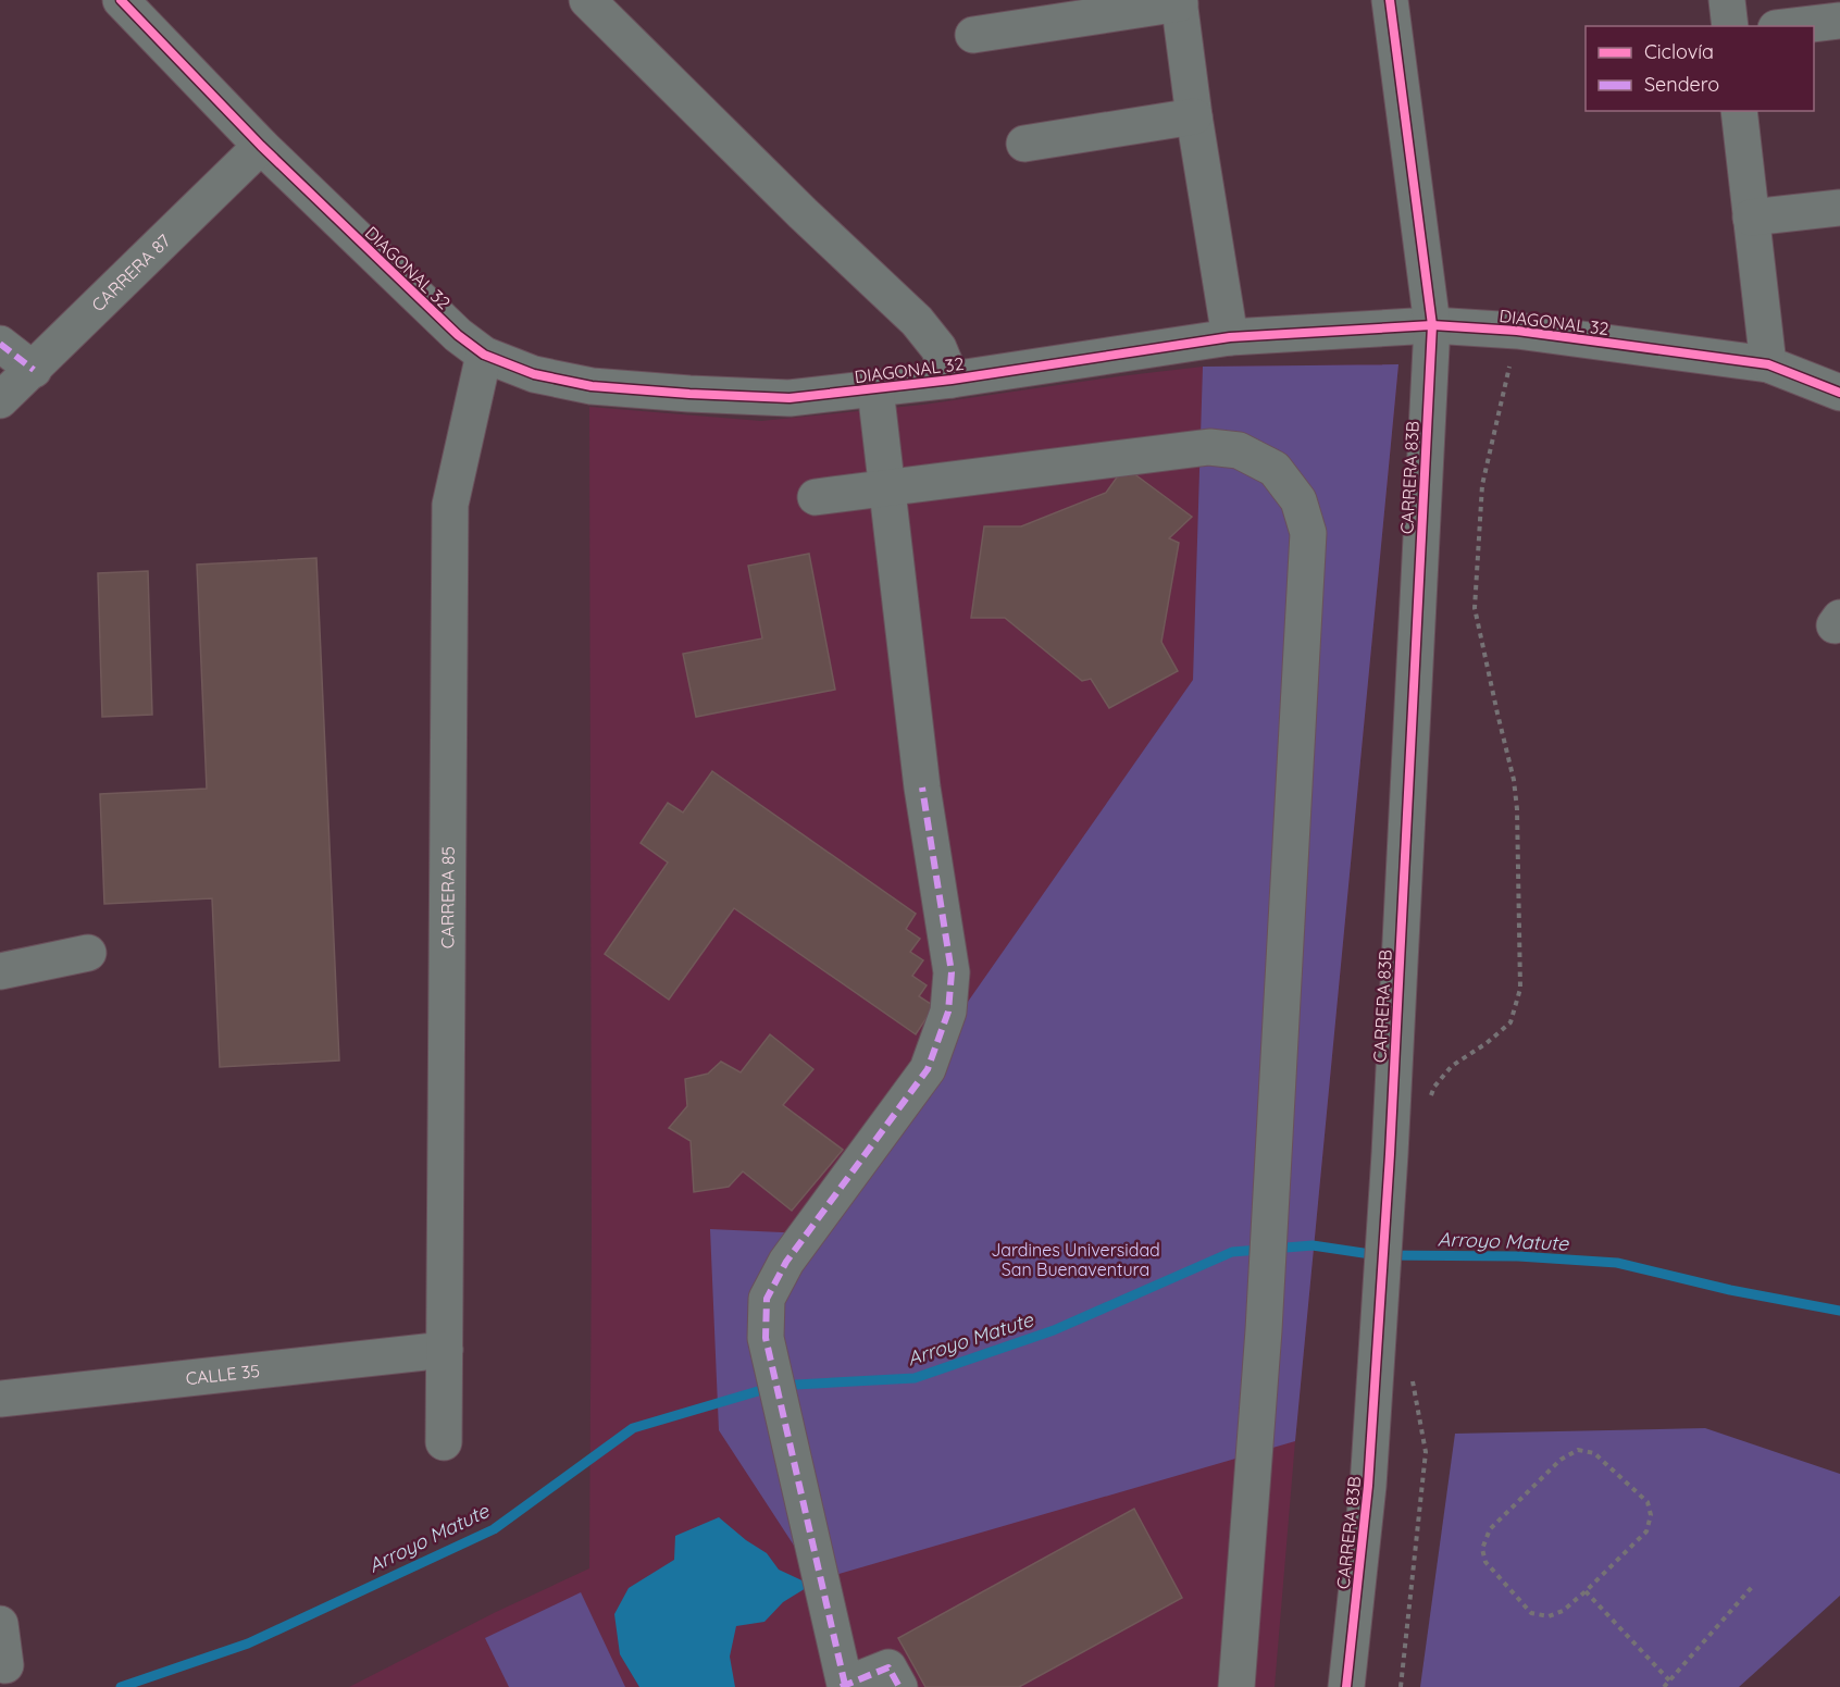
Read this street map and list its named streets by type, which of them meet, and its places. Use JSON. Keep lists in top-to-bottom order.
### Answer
{
  "streets": {
    "street": [
      "DIAGONAL 32",
      "CARRERA 87",
      "CARRERA 83B",
      "CARRERA 85",
      "CALLE 35"
    ]
  },
  "crossings": [
    ["DIAGONAL 32", "CARRERA 87"],
    ["DIAGONAL 32", "CARRERA 83B"],
    ["DIAGONAL 32", "CARRERA 85"],
    ["CARRERA 85", "CALLE 35"]
  ],
  "water": ["Arroyo Matute"],
  "parks": ["Jardines Universidad San Buenaventura"],
  "legend": ["Ciclovía", "Sendero"]
}
